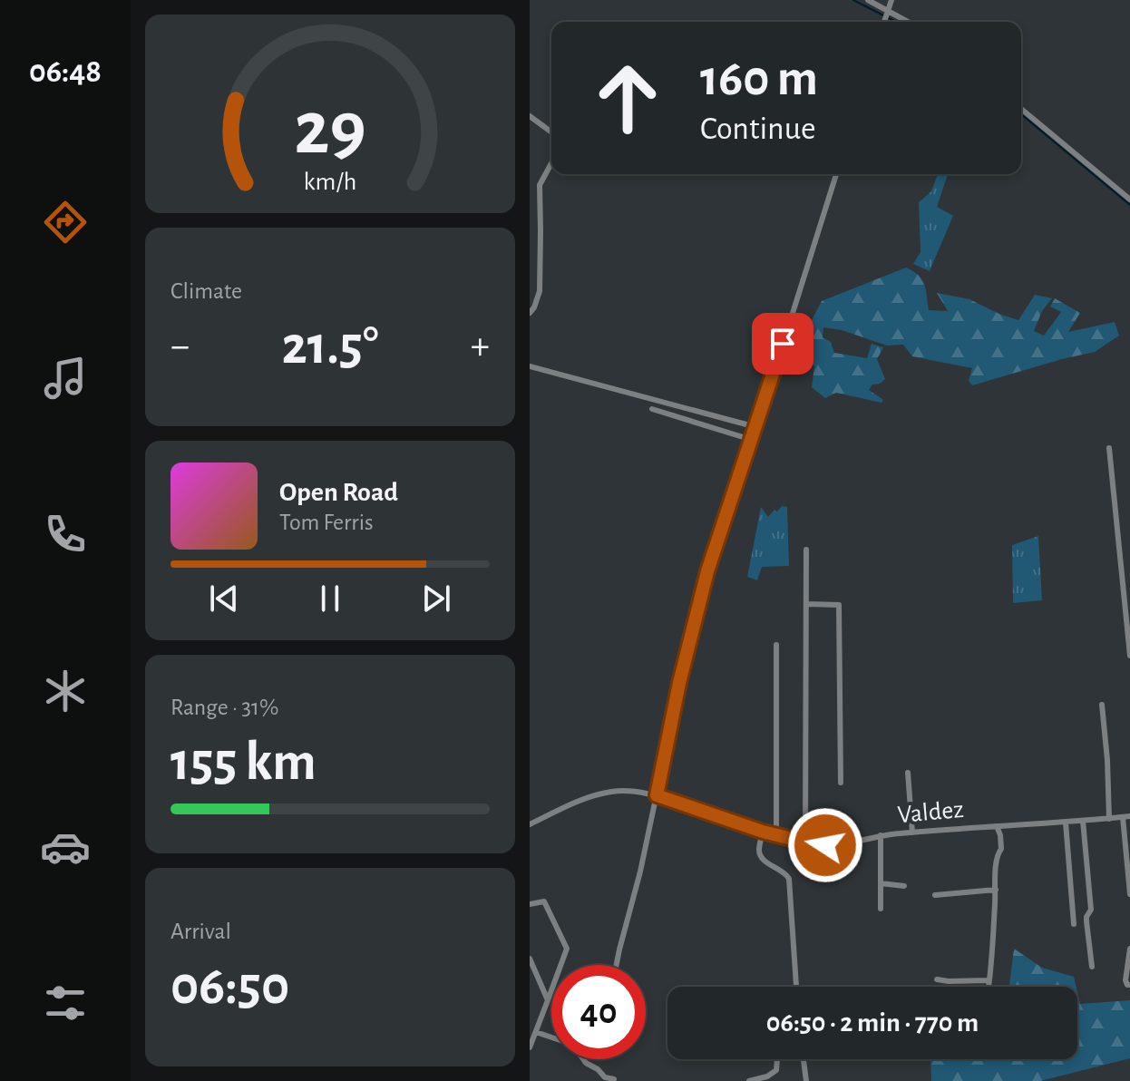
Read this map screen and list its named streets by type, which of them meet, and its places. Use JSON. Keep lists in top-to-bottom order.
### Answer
{
  "streets": {
    "street": ["Valdez"]
  },
  "page": {
    "tabs": "06:48",
    "turn": ["160 m", "Continue"],
    "tile": [
      "Climate",
      ["Range · 31%", "155 km"],
      ["Arrival", "06:50"]
    ],
    "heat": ["−", "21.5°", "+"],
    "song": ["Open Road", "Tom Ferris"],
    "limit": "40",
    "trip": "06:50 · 2 min · 770 m",
    "gauge": ["29", "km/h"]
  }
}
